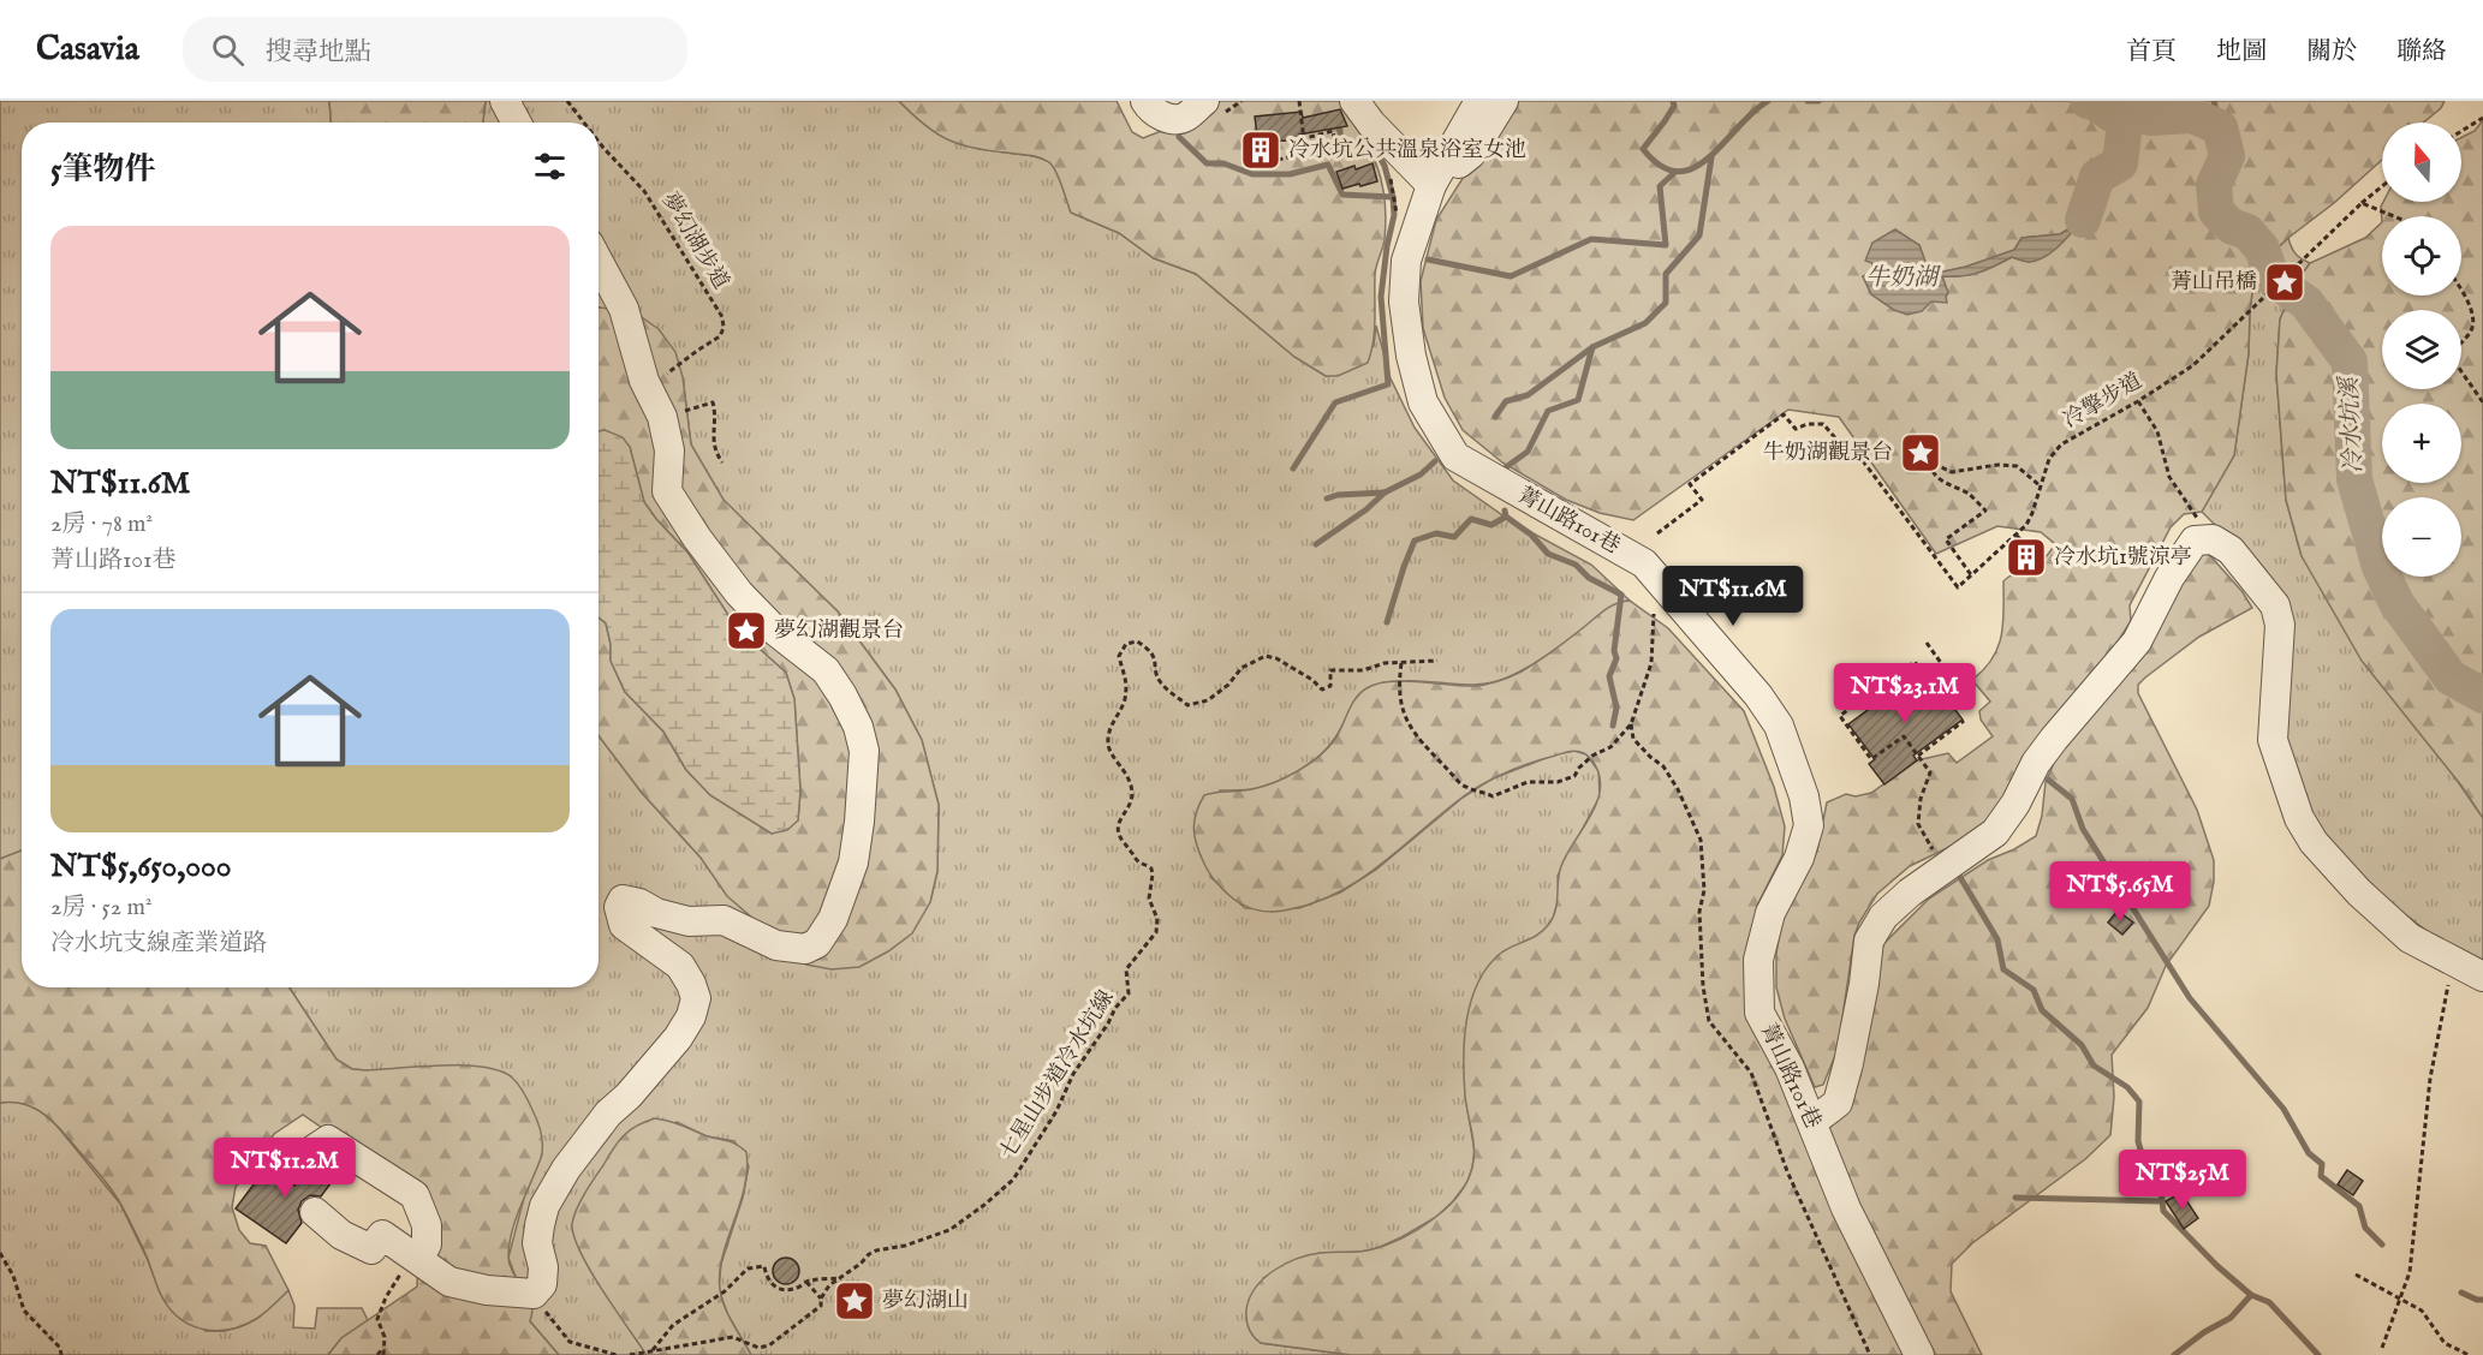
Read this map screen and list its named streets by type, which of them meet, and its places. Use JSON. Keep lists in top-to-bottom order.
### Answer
{
  "streets": {
    "street": ["菁山路101巷"],
    "path": ["夢幻湖步道", "冷擎步道", "七星山步道冷水坑線"]
  },
  "water": ["牛奶湖", "冷水坑溪"],
  "places": {
    "building": ["冷水坑公共溫泉浴室女池", "冷水坑1號涼亭"],
    "place": [
      "菁山吊橋",
      "牛奶湖觀景台",
      "夢幻湖觀景台",
      "夢幻湖山"
    ]
  },
  "north": "top",
  "page": {
    "header": "Casavia",
    "search": "搜尋地點",
    "nav": [
      "首頁",
      "地圖",
      "關於",
      "聯絡"
    ],
    "map_buttons": ["+", "−"],
    "heading": "5筆物件",
    "list": [
      {
        "name": "NT$11.6M",
        "note": "2房 · 78 m² · 菁山路101巷"
      },
      {
        "name": "NT$5,650,000",
        "note": "2房 · 52 m² · 冷水坑支線產業道路"
      }
    ],
    "price": [
      "NT$11.6M",
      "NT$23.1M",
      "NT$5.65M",
      "NT$11.2M",
      "NT$25M"
    ]
  }
}
